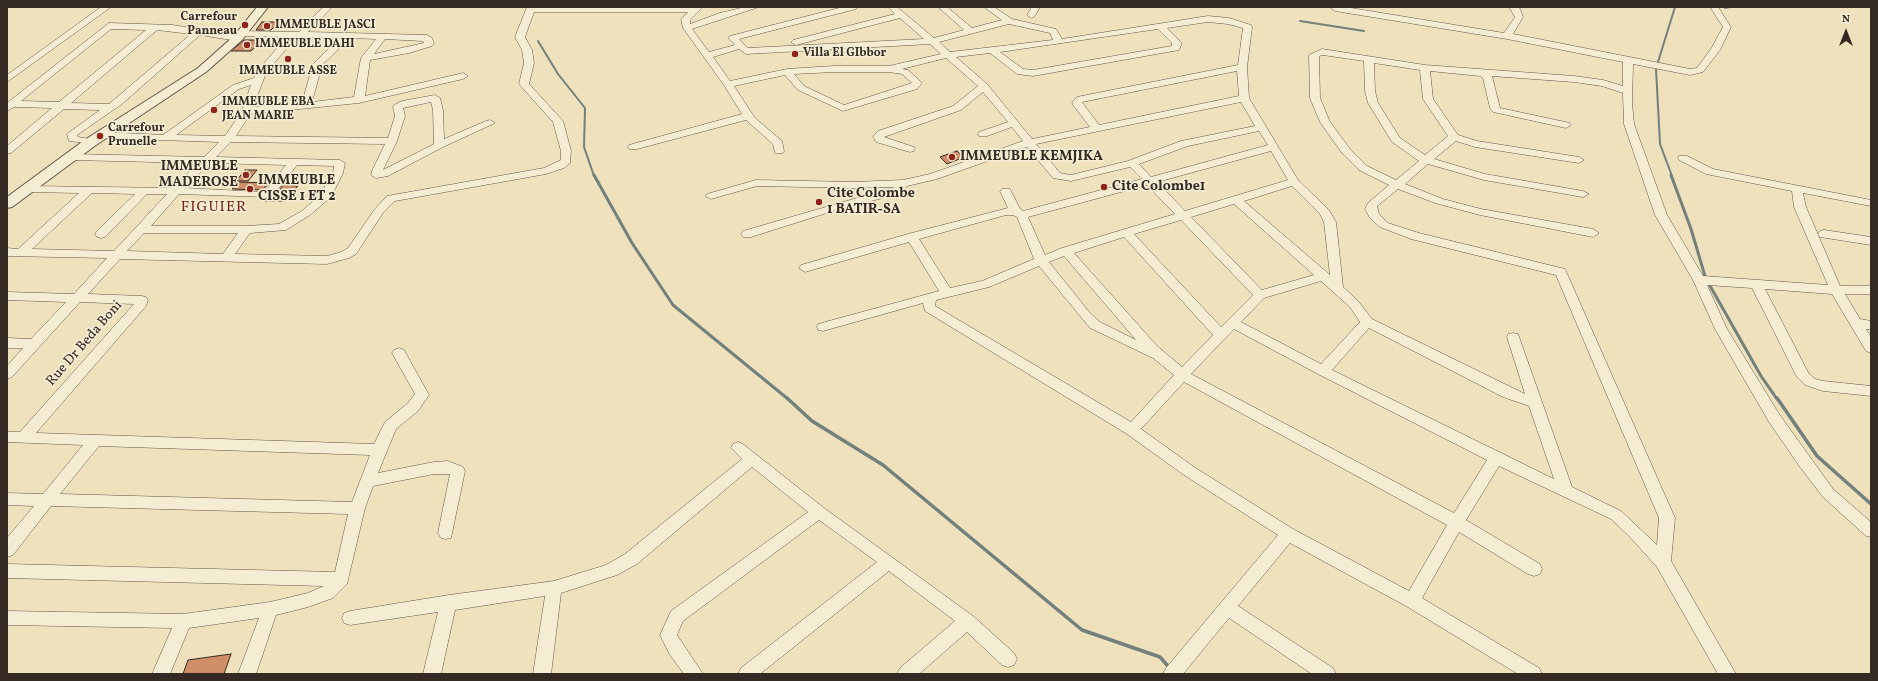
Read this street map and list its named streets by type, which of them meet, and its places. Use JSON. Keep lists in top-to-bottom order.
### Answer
{
  "streets": {
    "street": ["Rue Dr Beda Boni"]
  },
  "districts": ["FIGUIER"],
  "places": [
    "Carrefour Panneau",
    "IMMEUBLE JASCI",
    "IMMEUBLE DAHI",
    "Villa El GIbbor",
    "IMMEUBLE ASSE",
    "IMMEUBLE EBA JEAN MARIE",
    "Carrefour Prunelle",
    "IMMEUBLE KEMJIKA",
    "IMMEUBLE MADEROSE",
    "Cite Colombe1",
    "IMMEUBLE CISSE 1 ET 2",
    "Cite Colombe 1 BATIR-SA"
  ],
  "north": "top"
}
